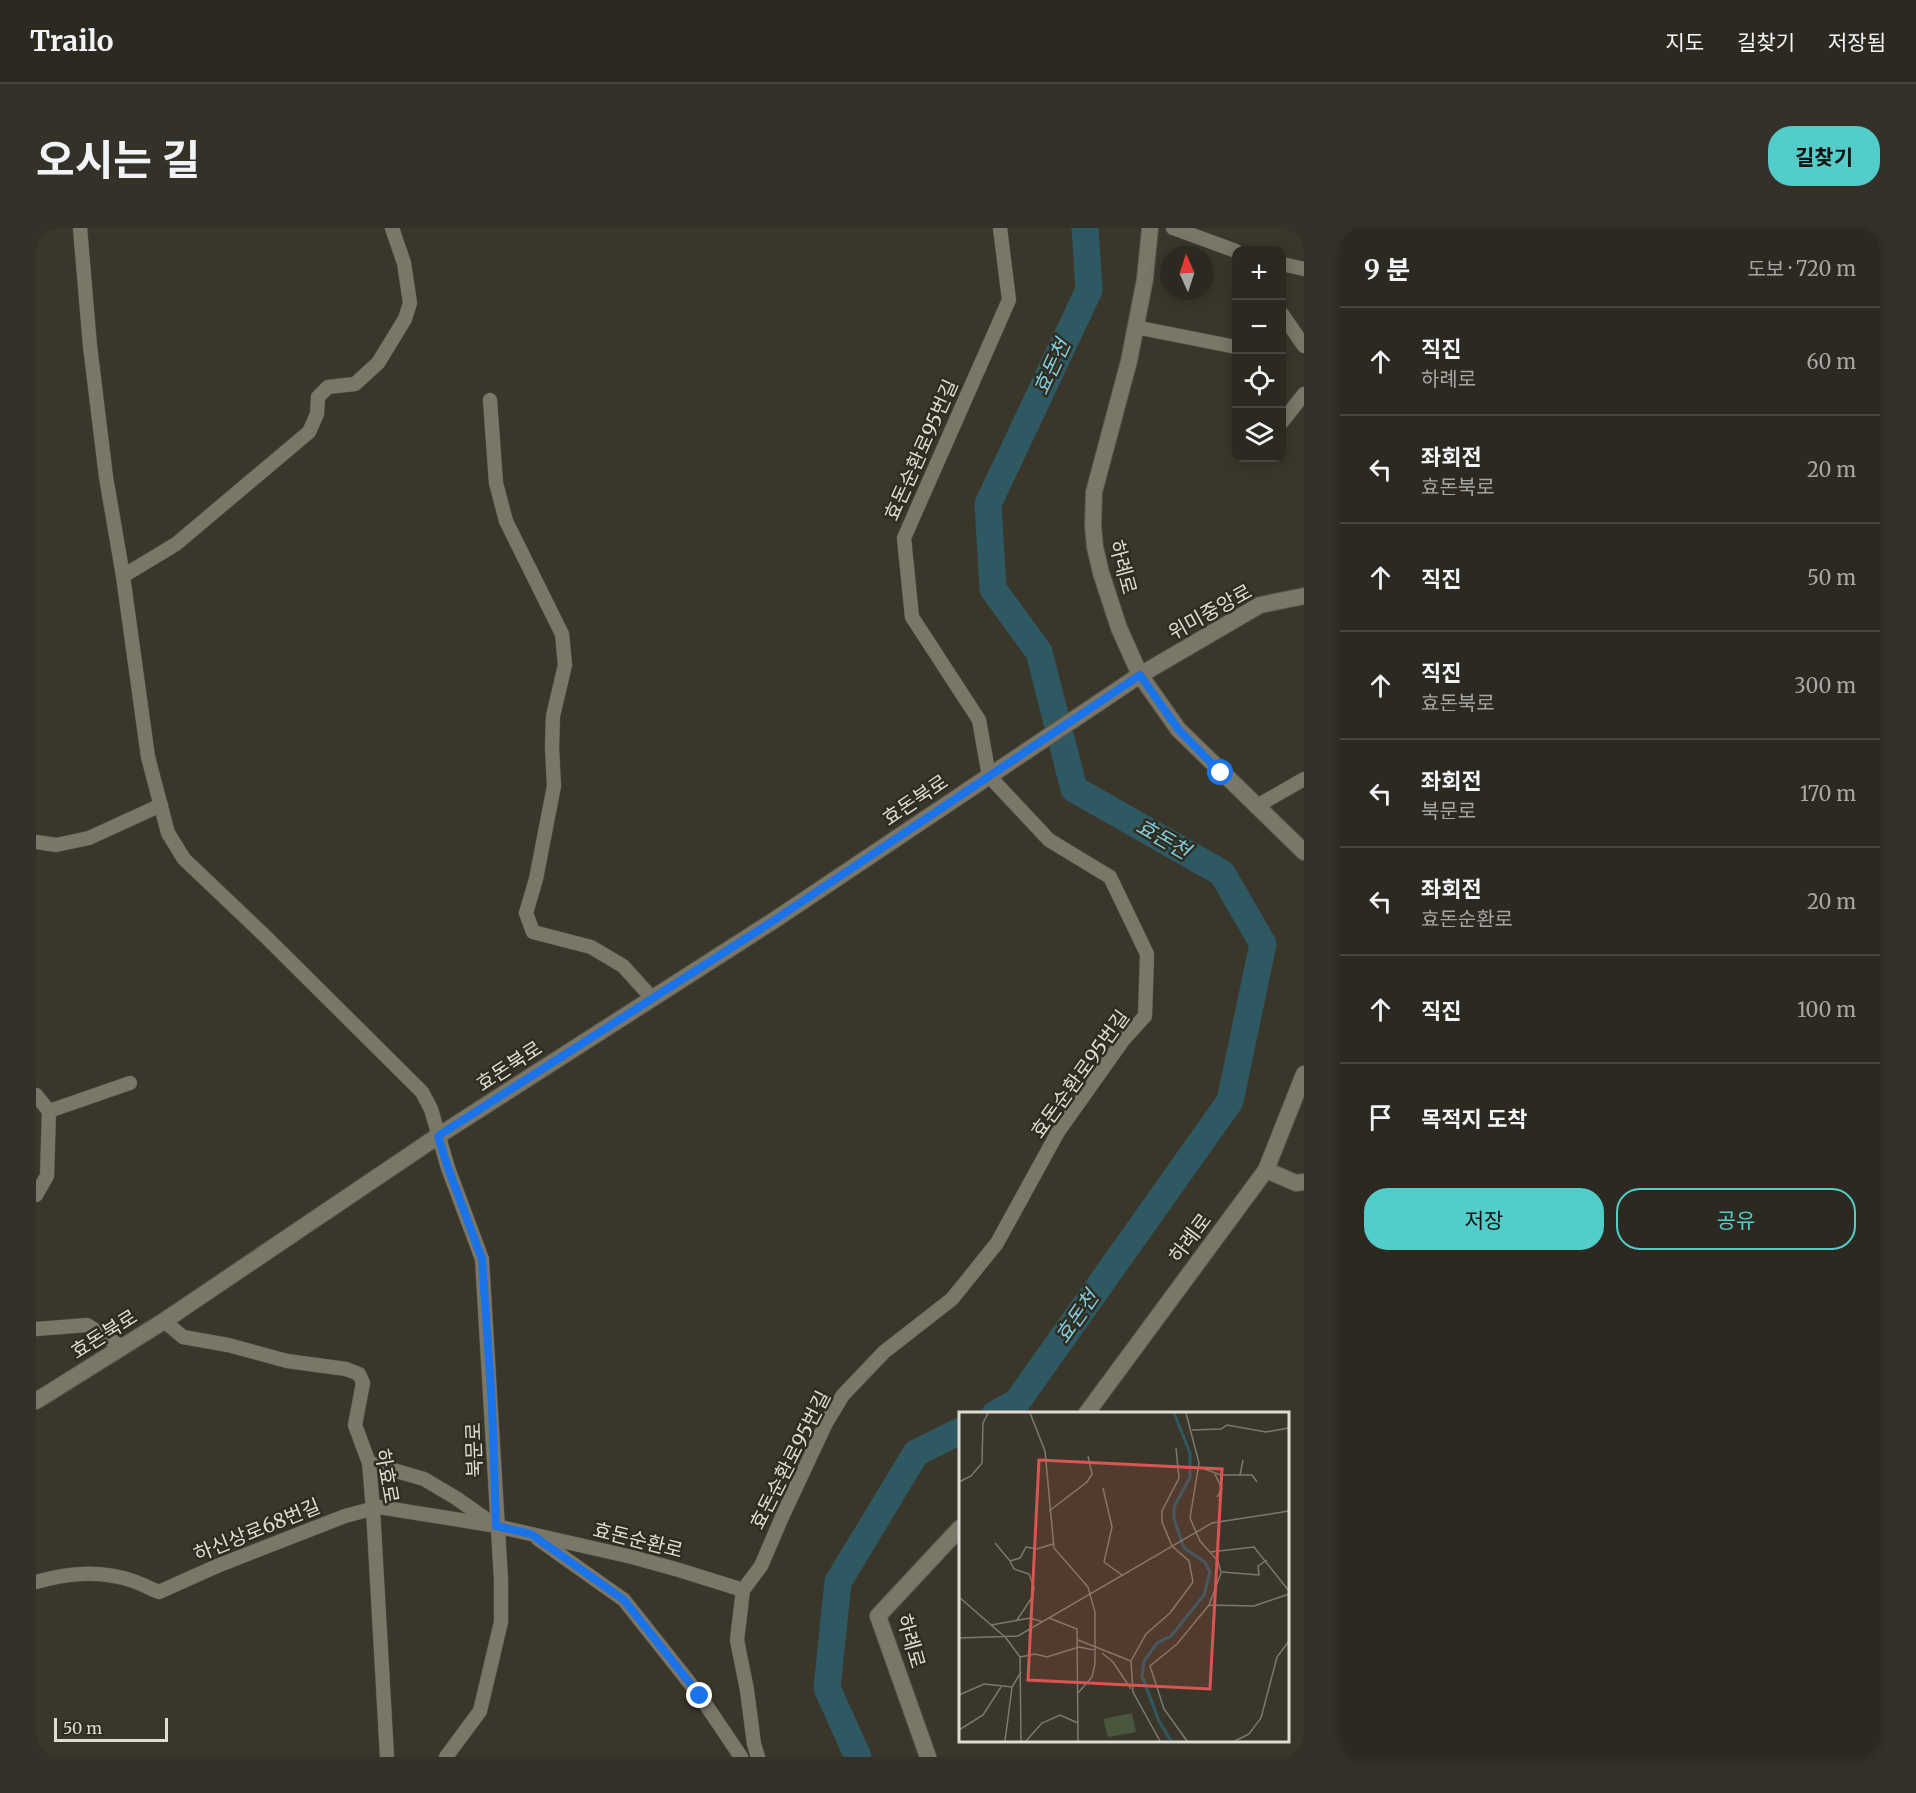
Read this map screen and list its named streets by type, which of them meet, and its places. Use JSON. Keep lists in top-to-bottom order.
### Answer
{
  "streets": {
    "street": [
      "효돈순환로95번길",
      "하례로",
      "위미중앙로",
      "효돈북로",
      "북문로",
      "하효로",
      "하신상로68번길",
      "효돈순환로"
    ]
  },
  "crossings": [
    ["효돈순환로95번길", "효돈북로"],
    ["효돈순환로95번길", "효돈순환로"],
    ["하례로", "위미중앙로"],
    ["하례로", "효돈북로"],
    ["위미중앙로", "효돈북로"],
    ["효돈북로", "북문로"],
    ["효돈북로", "하효로"],
    ["북문로", "하신상로68번길"],
    ["북문로", "효돈순환로"],
    ["하효로", "하신상로68번길"],
    ["하효로", "효돈순환로"],
    ["하신상로68번길", "효돈순환로"]
  ],
  "water": ["효돈천"],
  "scale_bar": "50 m",
  "north": "top",
  "page": {
    "header": "Trailo",
    "nav": ["지도", "길찾기", "저장됨"],
    "title": "오시는 길",
    "buttons": [
      "길찾기",
      ["저장", "공유"]
    ],
    "heading": ["9 분", "도보 · 720 m"],
    "map_buttons": ["+", "−"],
    "list": [
      ["직진", "하례로", "60 m"],
      ["좌회전", "효돈북로", "20 m"],
      ["직진", "50 m"],
      ["직진", "효돈북로", "300 m"],
      ["좌회전", "북문로", "170 m"],
      ["좌회전", "효돈순환로", "20 m"],
      ["직진", "100 m"],
      "목적지 도착"
    ],
    "scale": "50 m"
  }
}
